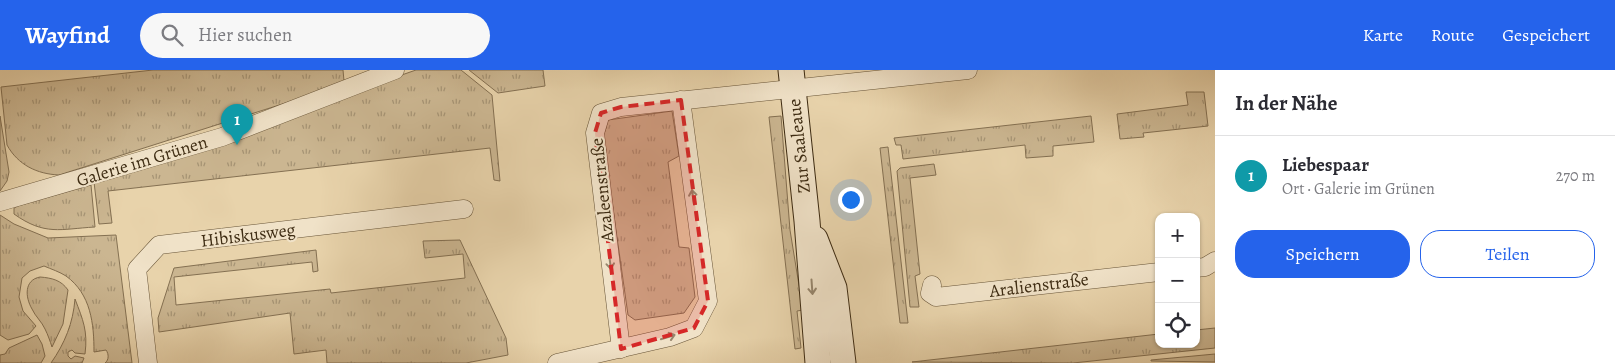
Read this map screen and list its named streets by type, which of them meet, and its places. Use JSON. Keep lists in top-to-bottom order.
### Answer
{
  "streets": {
    "street": [
      "Zur Saaleaue",
      "Galerie im Grünen",
      "Azaleenstraße",
      "Hibiskusweg",
      "Aralienstraße"
    ]
  },
  "crossings": [
    ["Zur Saaleaue", "Azaleenstraße"]
  ],
  "one_way": ["Azaleenstraße"],
  "page": {
    "header": "Wayfind",
    "search": "Hier suchen",
    "nav": ["Karte", "Route", "Gespeichert"],
    "heading": "In der Nähe",
    "pins": "1",
    "list": [
      {
        "mark": "1",
        "name": "Liebespaar",
        "note": "Ort · Galerie im Grünen",
        "value": "270 m"
      }
    ],
    "map_buttons": ["+", "−"],
    "buttons": ["Speichern", "Teilen"]
  }
}
